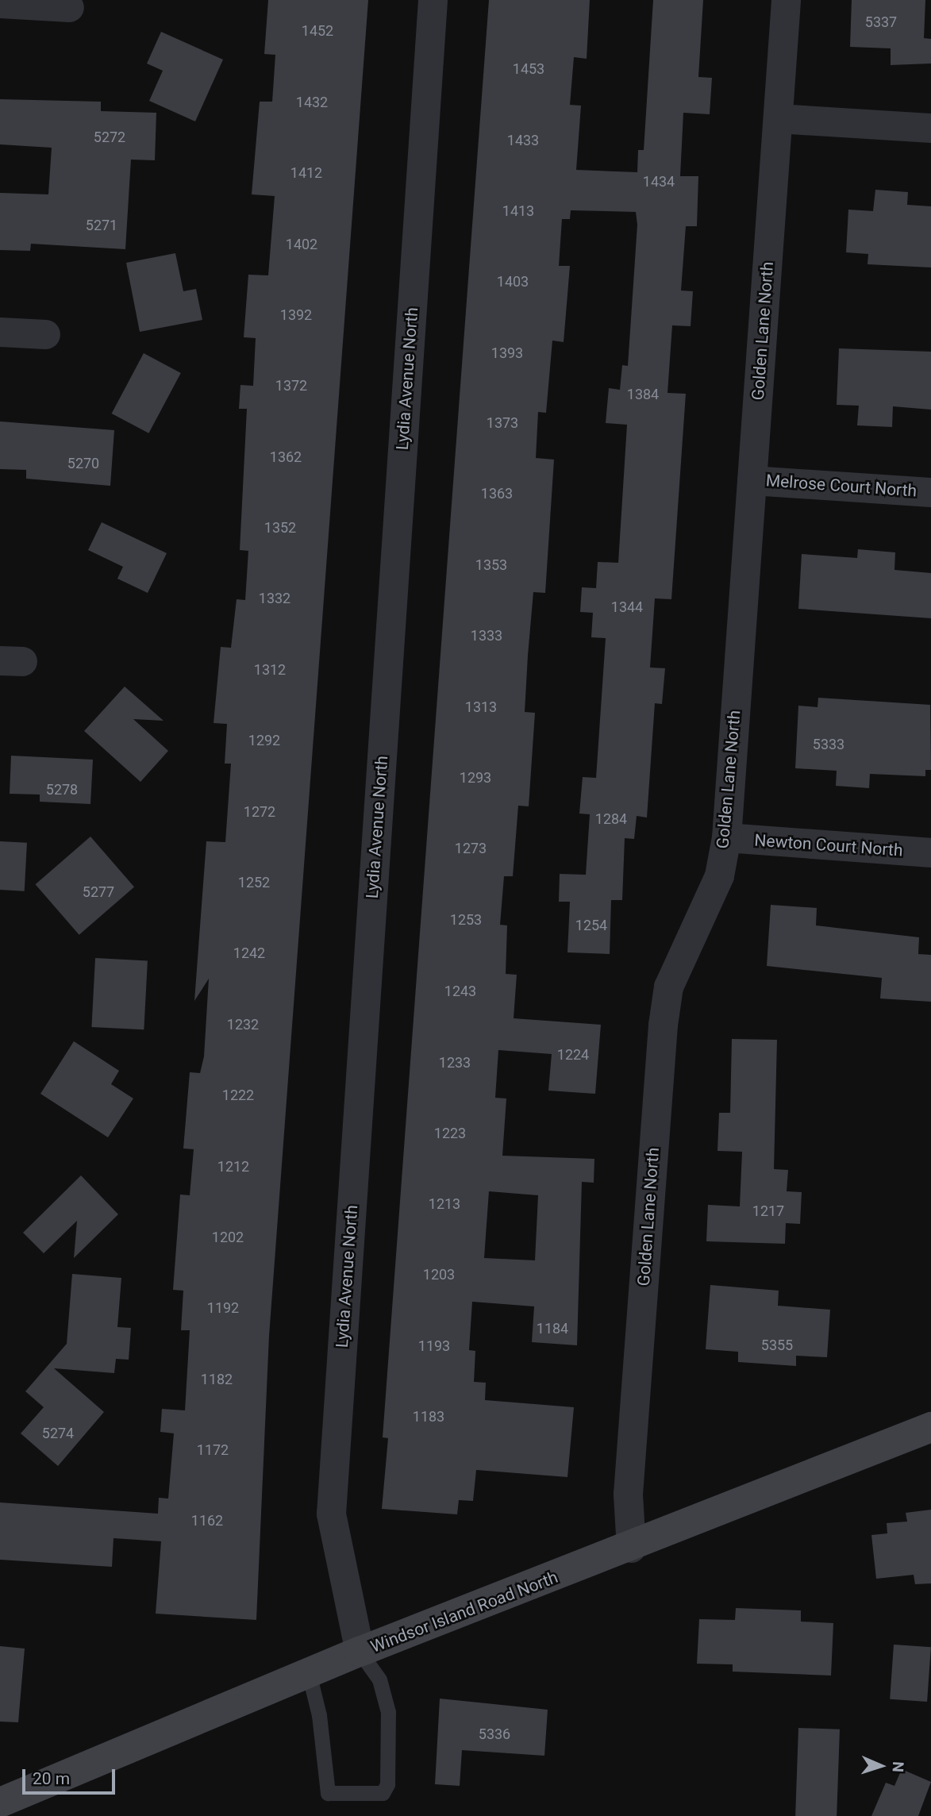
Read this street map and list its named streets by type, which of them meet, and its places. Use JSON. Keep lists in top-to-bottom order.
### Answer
{
  "streets": {
    "street": [
      "Golden Lane North",
      "Lydia Avenue North",
      "Melrose Court North",
      "Newton Court North",
      "Windsor Island Road North"
    ]
  },
  "crossings": [
    ["Golden Lane North", "Melrose Court North"],
    ["Golden Lane North", "Newton Court North"],
    ["Golden Lane North", "Windsor Island Road North"],
    ["Lydia Avenue North", "Windsor Island Road North"]
  ],
  "house_numbers": [
    "5337",
    "1452",
    "1453",
    "1432",
    "5272",
    "1433",
    "1412",
    "1434",
    "1413",
    "5271",
    "1402",
    "1403",
    "1392",
    "1393",
    "1372",
    "1384",
    "1373",
    "1362",
    "5270",
    "1363",
    "1352",
    "1353",
    "1332",
    "1344",
    "1333",
    "1312",
    "1313",
    "1292",
    "5333",
    "1293",
    "5278",
    "1272",
    "1284",
    "1273",
    "1252",
    "5277",
    "1253",
    "1254",
    "1242",
    "1243",
    "1232",
    "1224",
    "1233",
    "1222",
    "1223",
    "1212",
    "1213",
    "1217",
    "1202",
    "1203",
    "1192",
    "1184",
    "5355",
    "1193",
    "1182",
    "1183",
    "5274",
    "1172",
    "1162",
    "5336"
  ],
  "scale_bar": "20 m",
  "north": "right"
}
